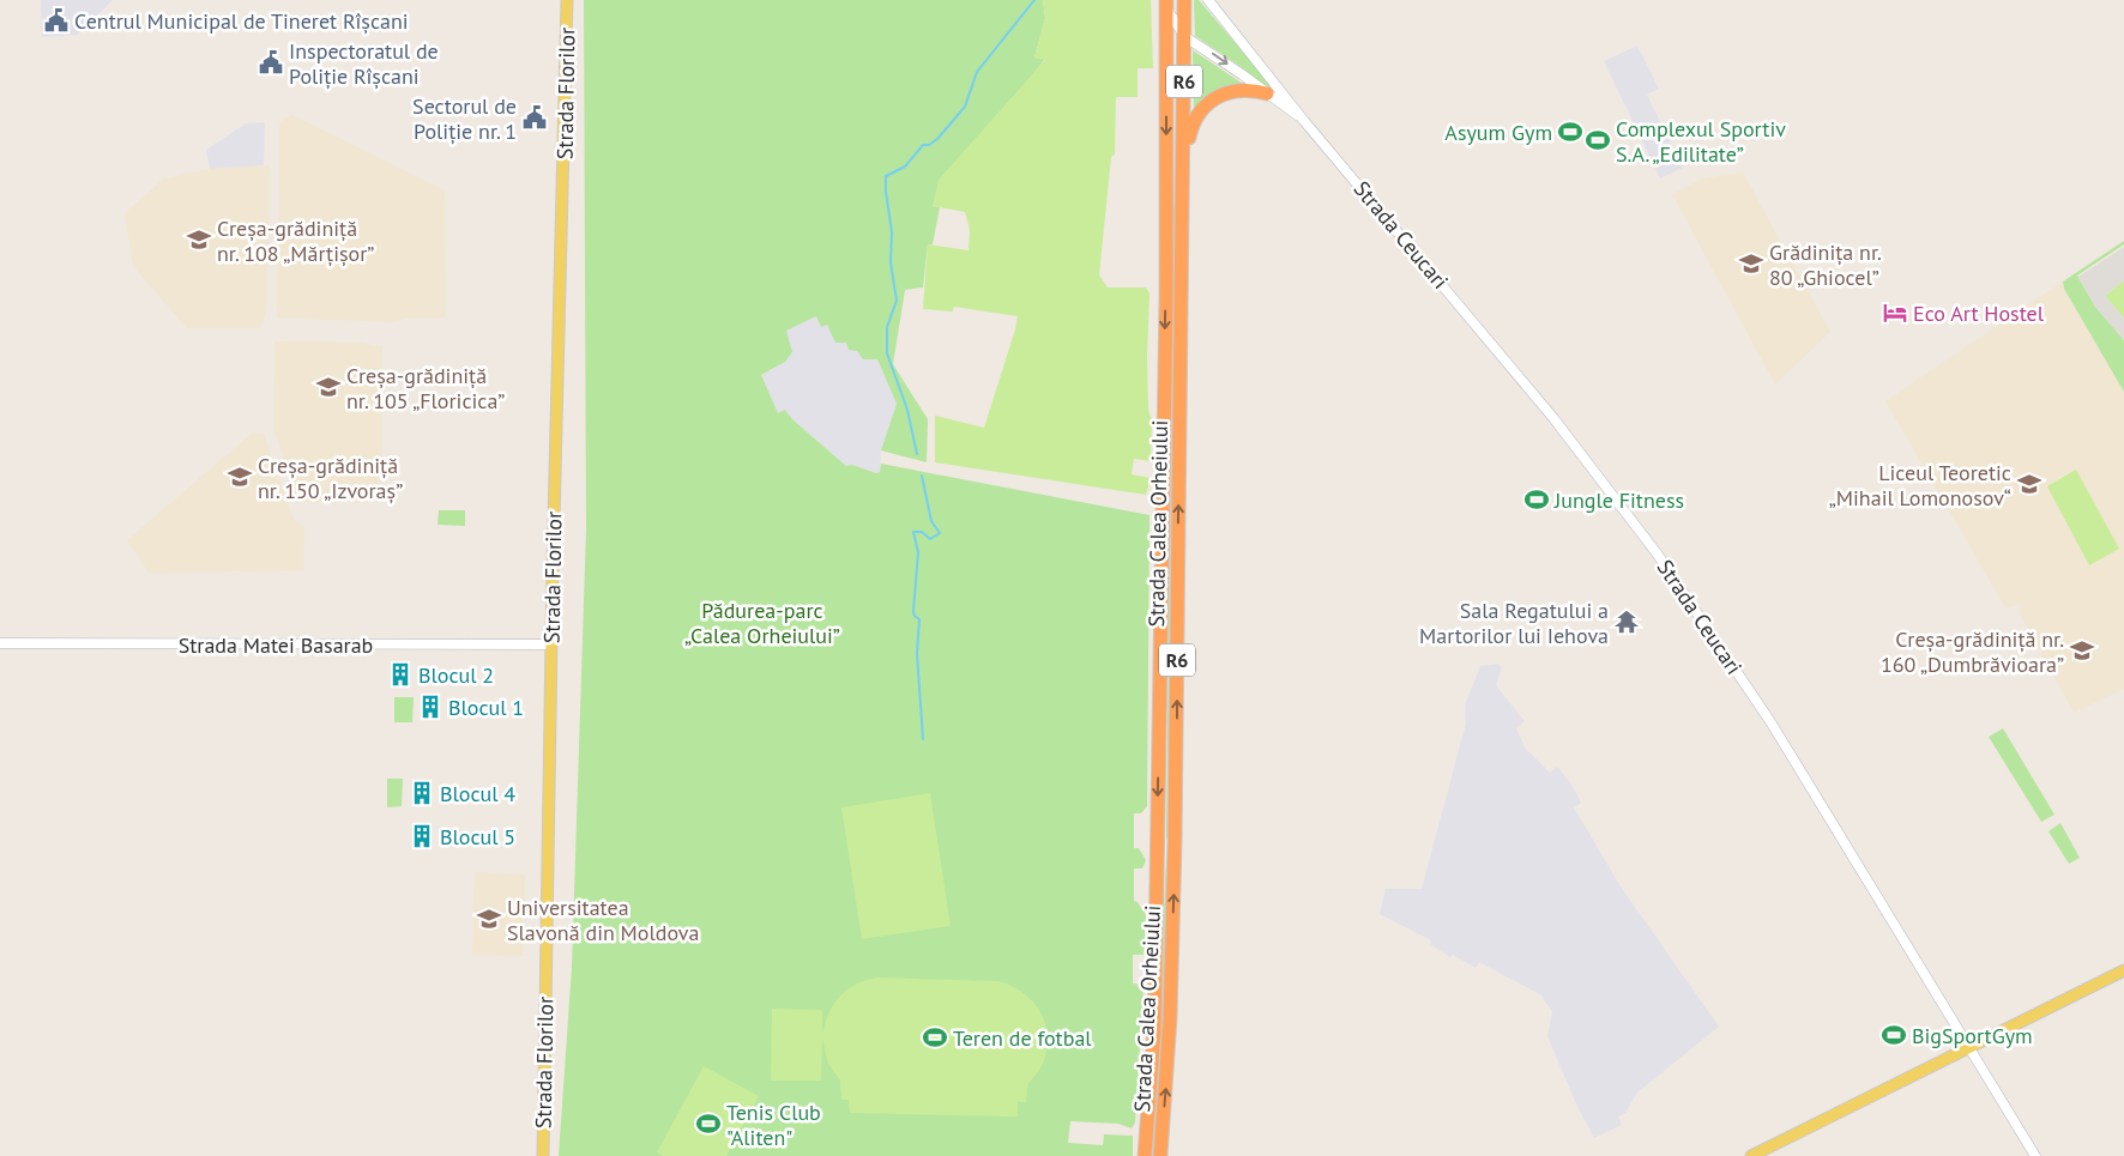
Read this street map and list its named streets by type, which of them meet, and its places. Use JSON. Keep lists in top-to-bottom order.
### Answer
{
  "streets": {
    "highway": ["R6", "Strada Calea Orheiului"],
    "main road": ["Strada Florilor"],
    "street": ["Strada Ceucari", "Strada Matei Basarab"]
  },
  "crossings": [
    ["Strada Florilor", "Strada Matei Basarab"],
    ["Strada Ceucari", "Strada Calea Orheiului"]
  ],
  "parks": ["Pădurea-parc „Calea Orheiului”"],
  "places": {
    "public building": ["Centrul Municipal de Tineret Rîșcani", "Inspectoratul de Poliție Rîșcani", "Sectorul de Poliție nr. 1"],
    "sports": [
      "Asyum Gym",
      "Complexul Sportiv S.A. „Edilitate”",
      "Jungle Fitness",
      "BigSportGym",
      "Teren de fotbal",
      "Tenis Club \"Aliten\""
    ],
    "school or university": [
      "Creșa-grădiniță nr. 108 „Mărțișor”",
      "Grădinița nr. 80 „Ghiocel”",
      "Creșa-grădiniță nr. 105 „Floricica”",
      "Creșa-grădiniță nr. 150 „Izvoraș”",
      "Liceul Teoretic „Mihail Lomonosov“",
      "Creșa-grădiniță nr. 160 „Dumbrăvioara”",
      "Universitatea Slavonă din Moldova"
    ],
    "hotel": ["Eco Art Hostel"],
    "temple": ["Sala Regatului a Martorilor lui Iehova"],
    "building": [
      "Blocul 2",
      "Blocul 1",
      "Blocul 4",
      "Blocul 5"
    ]
  }
}
